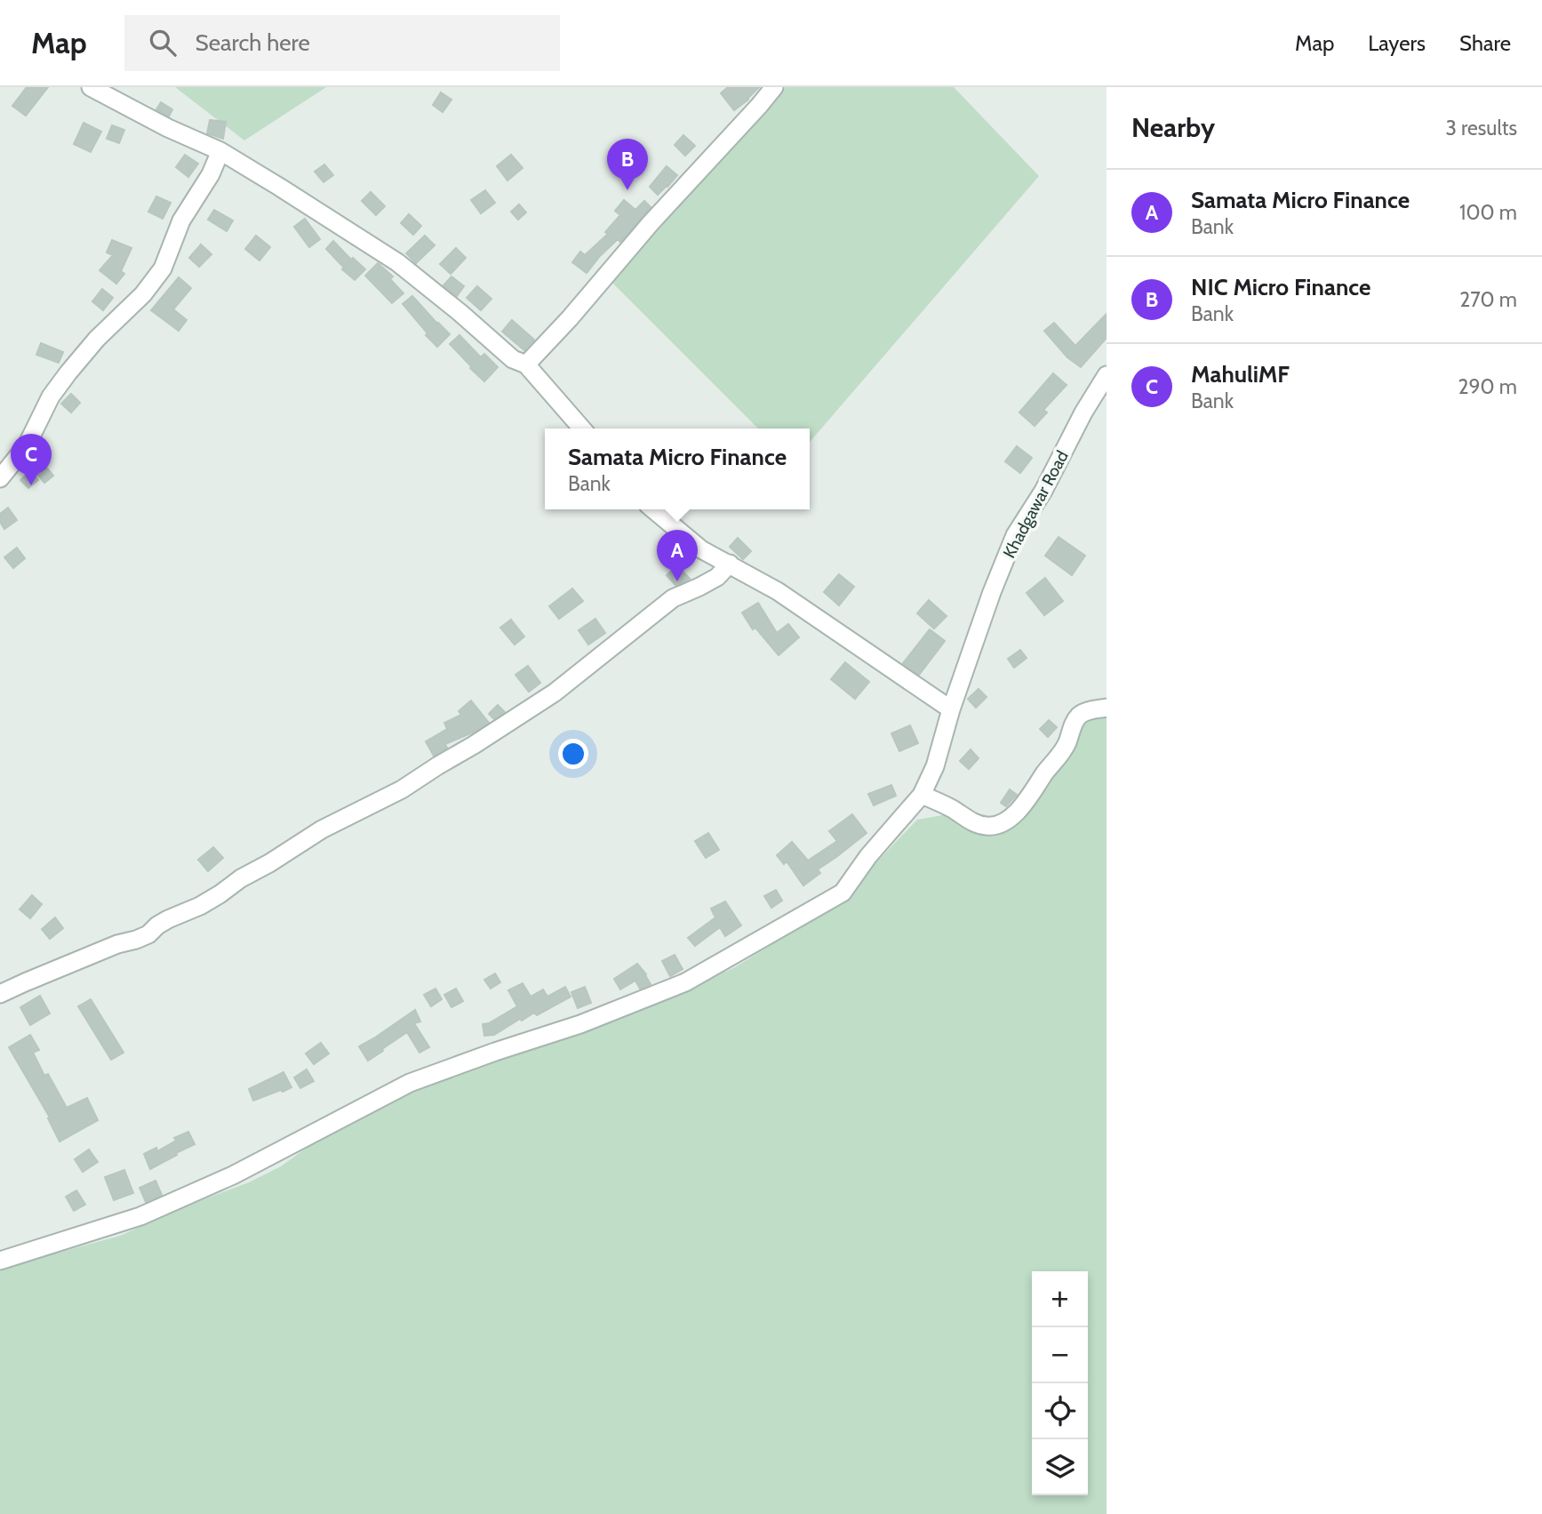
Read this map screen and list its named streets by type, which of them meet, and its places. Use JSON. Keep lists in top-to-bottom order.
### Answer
{
  "streets": {
    "street": ["Khadgawar Road"]
  },
  "page": {
    "header": "Map",
    "search": "Search here",
    "nav": ["Map", "Layers", "Share"],
    "heading": ["Nearby", "3 results"],
    "pins": ["B", "C", "A"],
    "list": [
      {
        "mark": "A",
        "name": "Samata Micro Finance",
        "note": "Bank",
        "value": "100 m"
      },
      {
        "mark": "B",
        "name": "NIC Micro Finance",
        "note": "Bank",
        "value": "270 m"
      },
      {
        "mark": "C",
        "name": "MahuliMF",
        "note": "Bank",
        "value": "290 m"
      }
    ],
    "popup": ["Samata Micro Finance", "Bank"],
    "map_buttons": ["+", "−"]
  }
}
